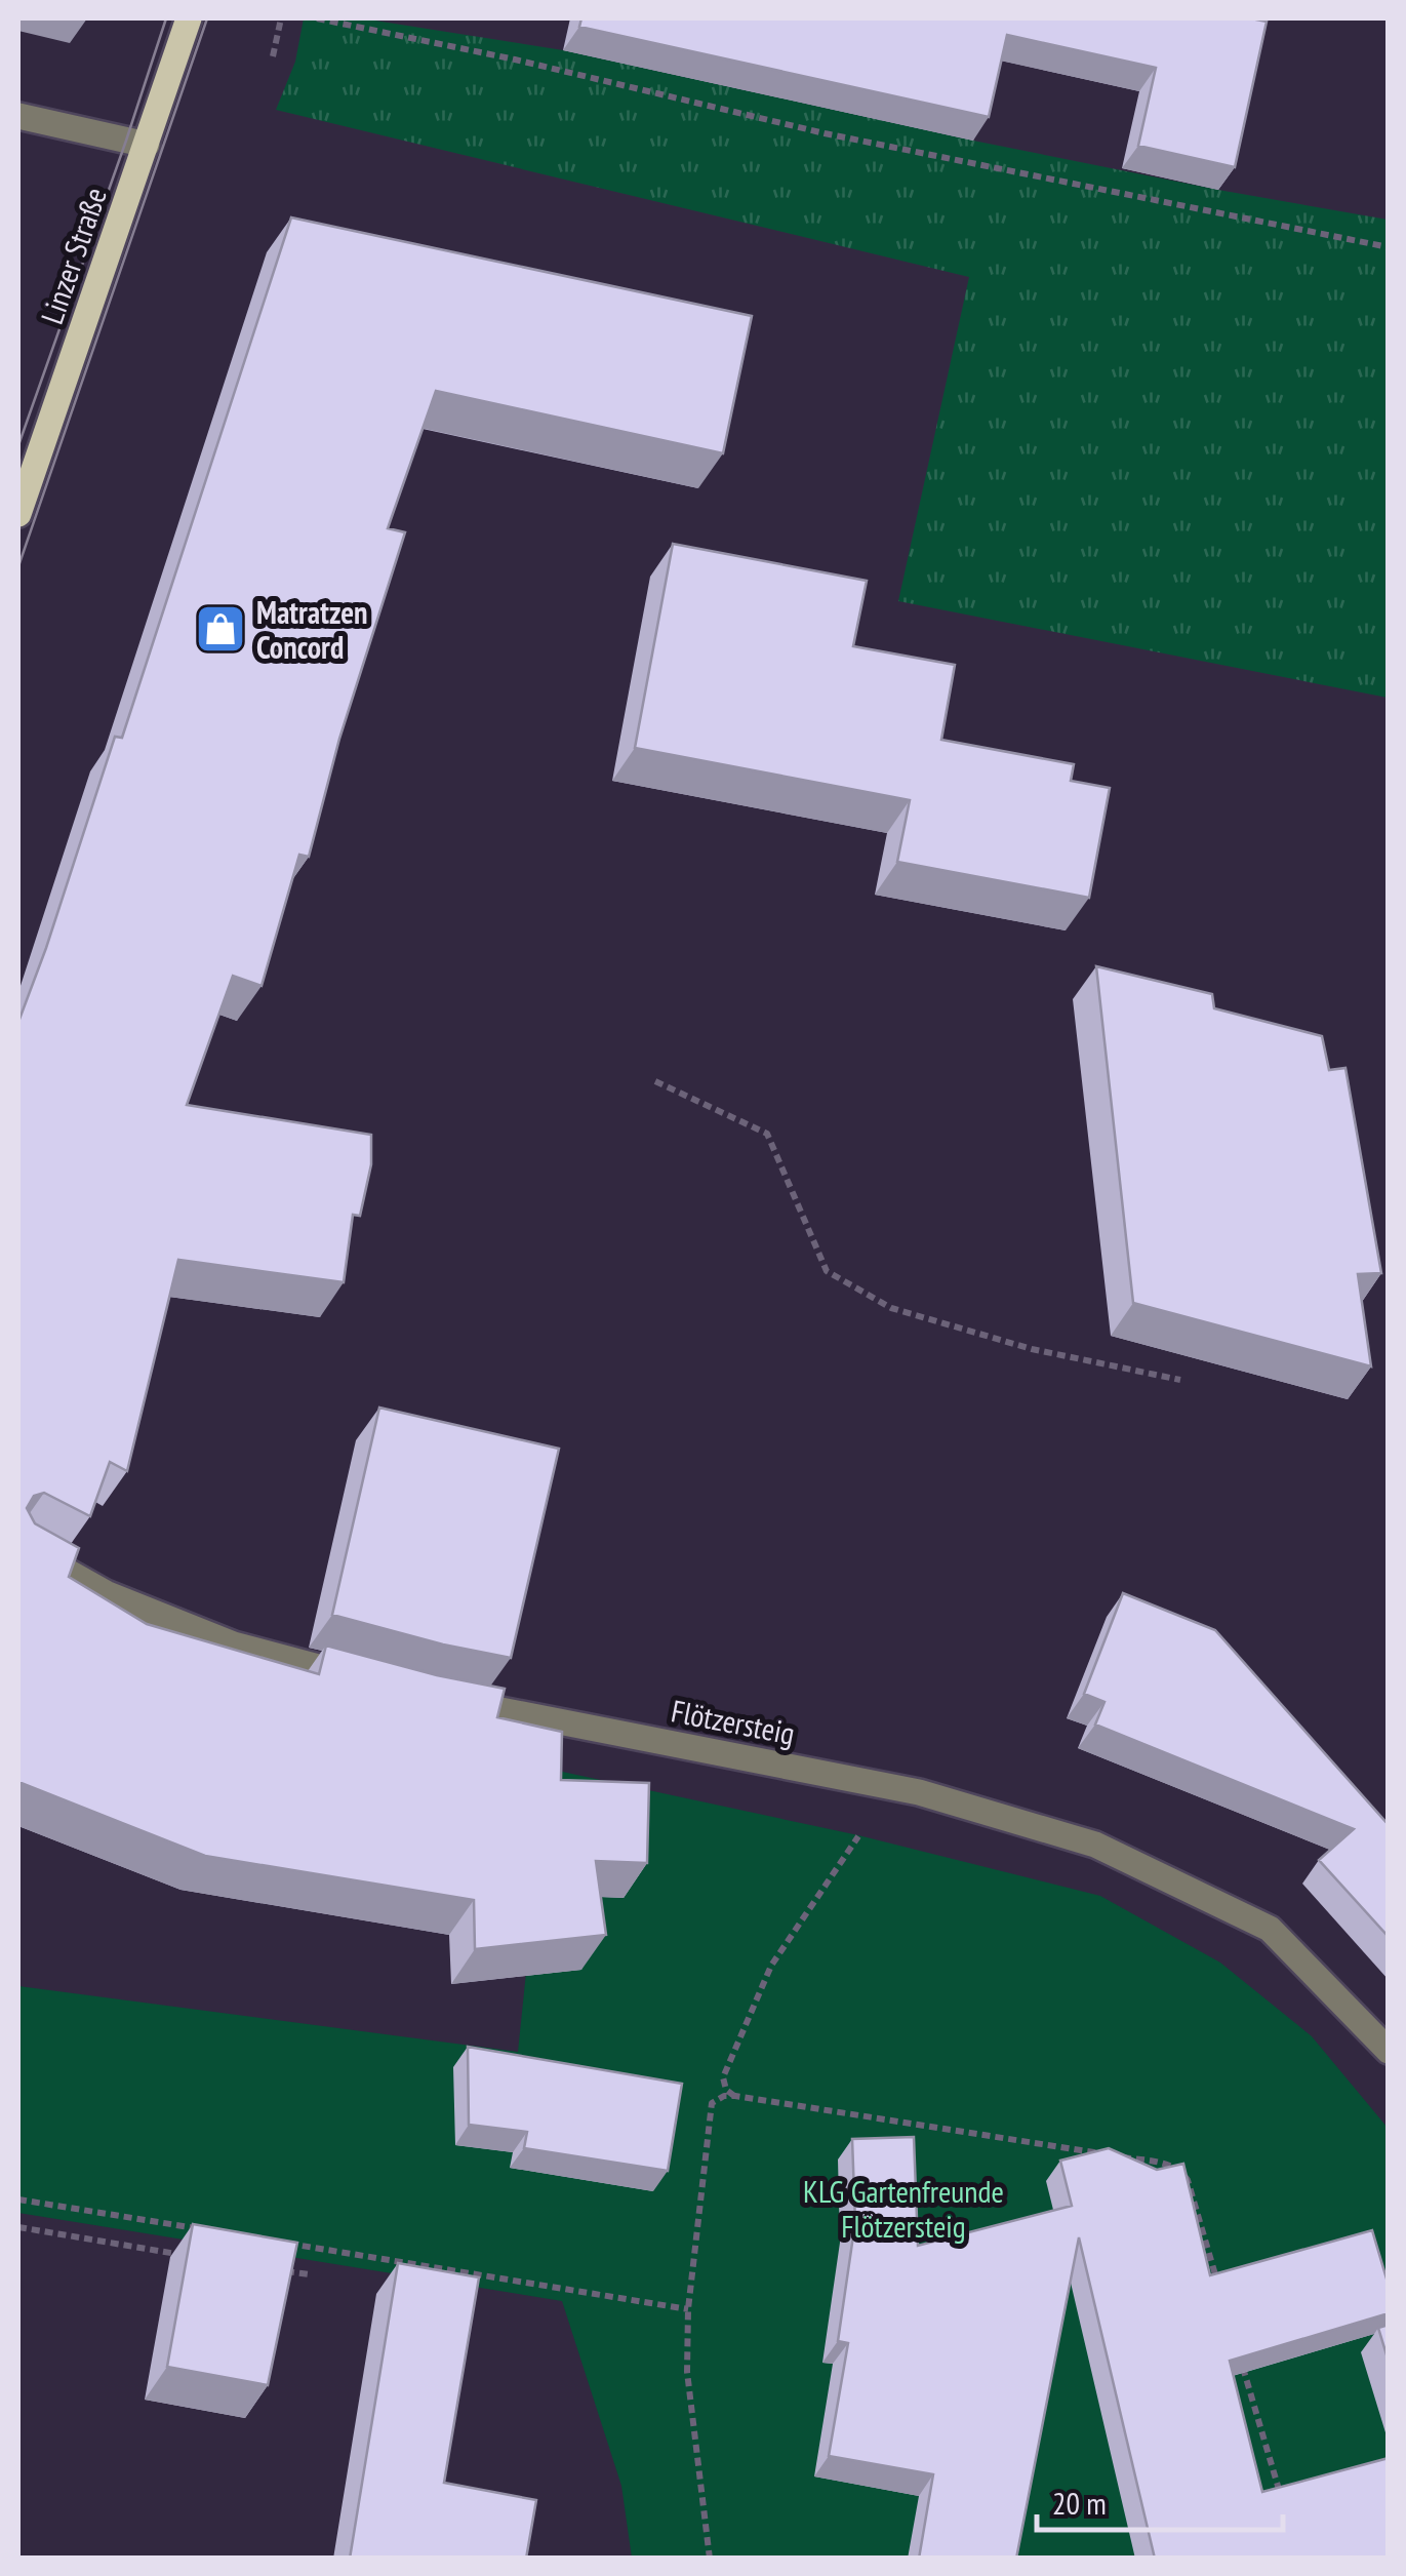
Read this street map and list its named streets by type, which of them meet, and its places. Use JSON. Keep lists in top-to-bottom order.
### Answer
{
  "streets": {
    "main road": ["Linzer Straße"],
    "street": ["Flötzersteig"]
  },
  "parks": ["KLG Gartenfreunde Flötzersteig"],
  "places": {
    "shop": ["Matratzen Concord"]
  },
  "scale_bar": "20 m"
}
